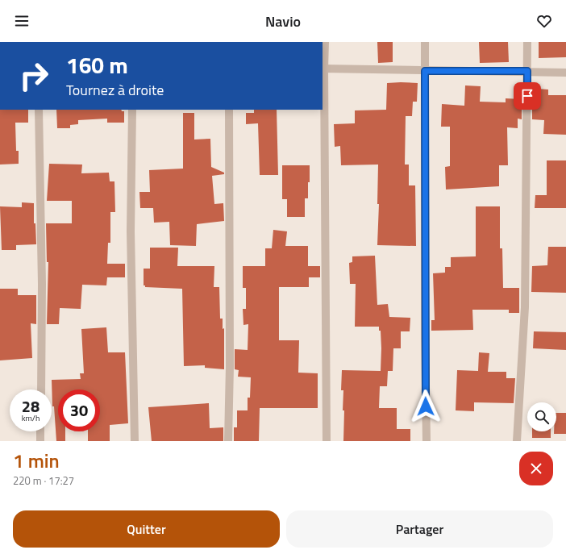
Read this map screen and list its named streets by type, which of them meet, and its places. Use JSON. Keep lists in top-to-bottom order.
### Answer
{
  "page": {
    "header": "Navio",
    "turn": ["160 m", "Tournez à droite"],
    "speed": "28 km/h",
    "limit": "30",
    "heading": ["1 min", "220 m · 17:27"],
    "buttons": ["Quitter", "Partager"]
  }
}
